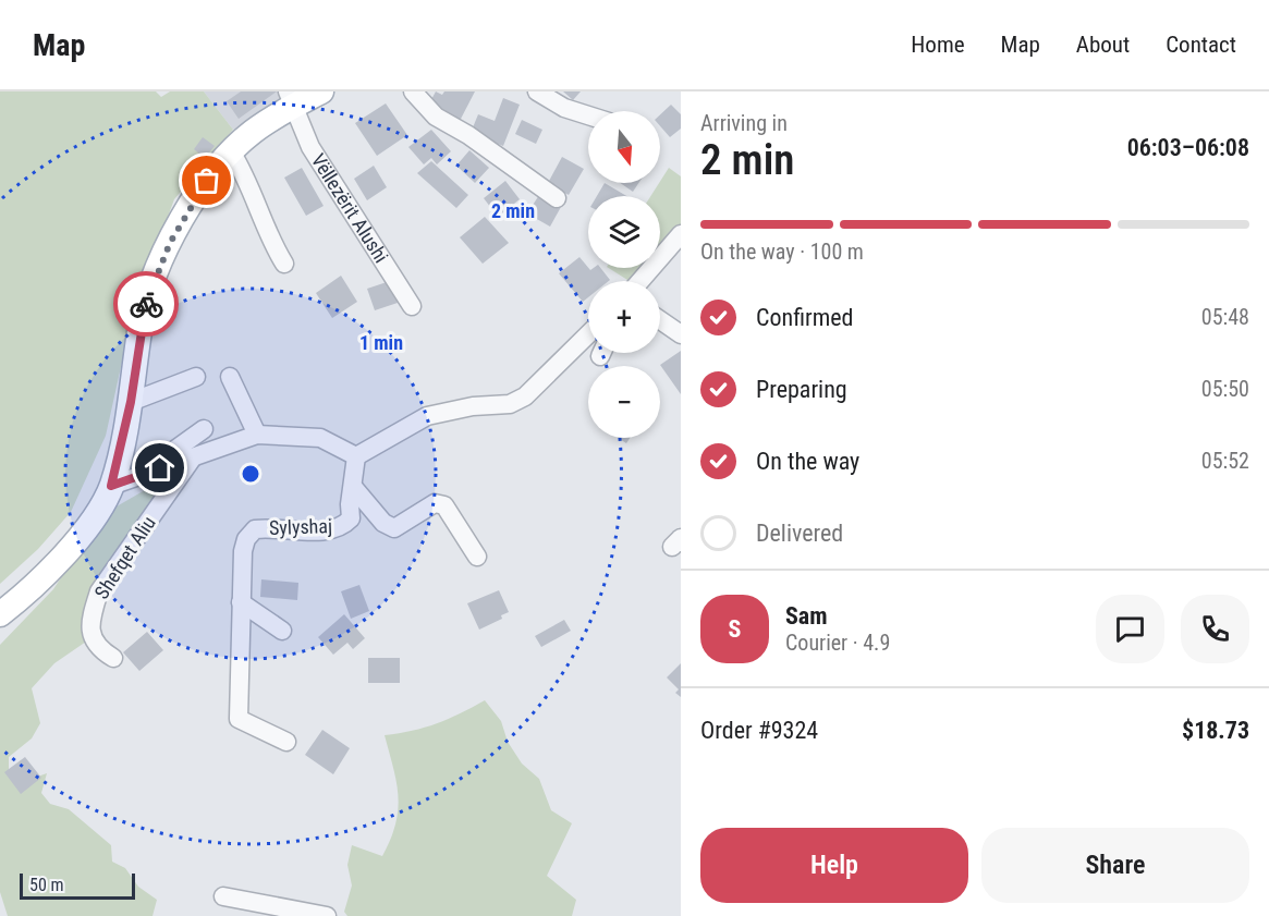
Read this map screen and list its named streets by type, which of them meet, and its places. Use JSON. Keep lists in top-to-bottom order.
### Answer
{
  "streets": {
    "street": ["Vëllezërit Alushi", "Sylyshaj", "Shefqet Aliu"]
  },
  "scale_bar": "50 m",
  "north": "bottom",
  "page": {
    "header": "Map",
    "nav": [
      "Home",
      "Map",
      "About",
      "Contact"
    ],
    "heading": ["2 min", "Arriving in", "06:03–06:08"],
    "panel": [
      "Sam",
      "Courier · 4.9",
      "Order #9324",
      "$18.73"
    ],
    "map_buttons": ["+", "−"],
    "bar": "On the way · 100 m",
    "list": [
      ["Confirmed", "05:48"],
      ["Preparing", "05:50"],
      ["On the way", "05:52"],
      "Delivered"
    ],
    "round": "S",
    "buttons": ["Help", "Share"],
    "scale": "50 m"
  },
  "rings": ["2 min", "1 min"]
}
